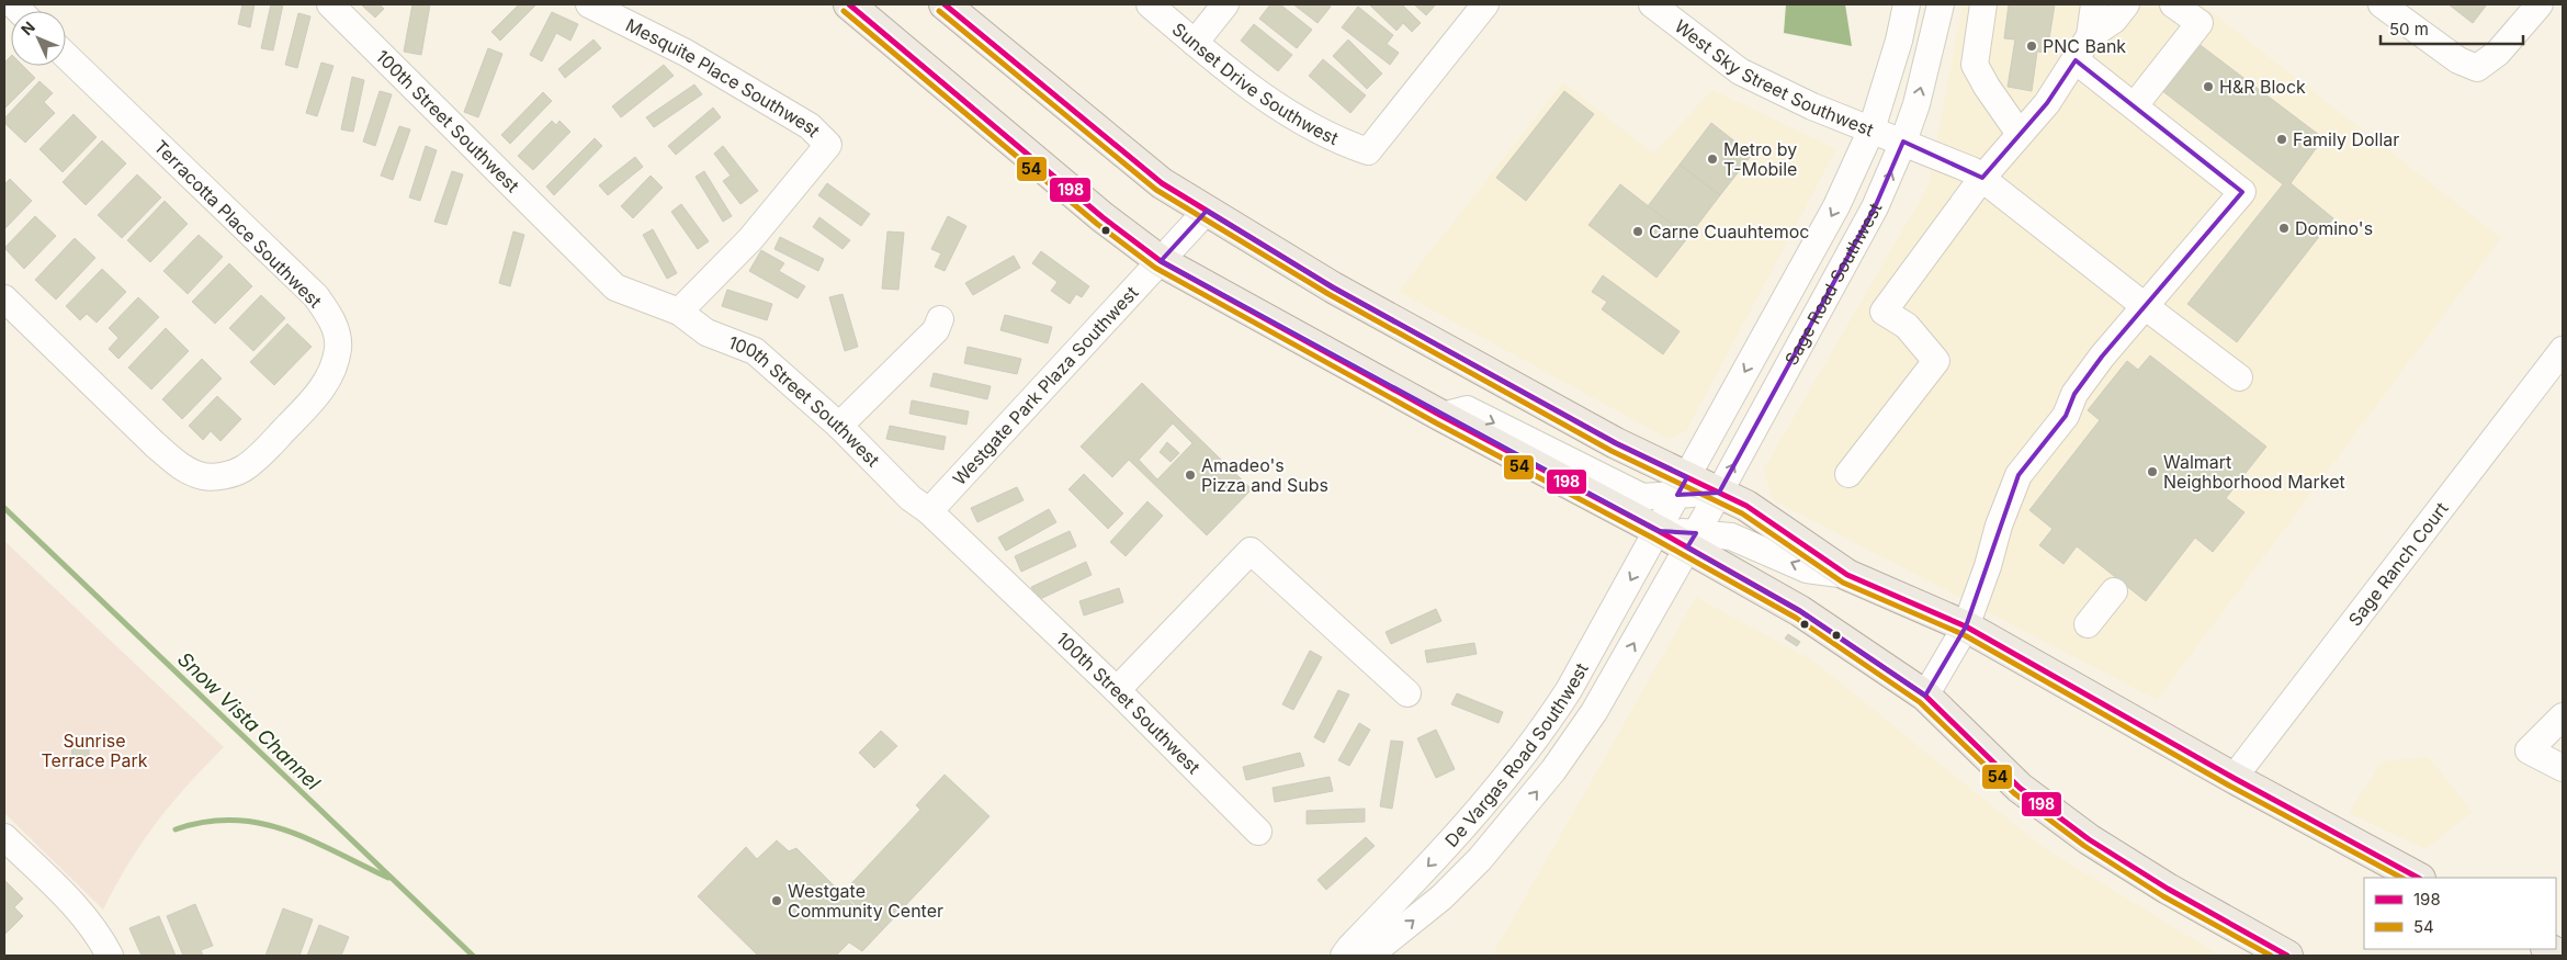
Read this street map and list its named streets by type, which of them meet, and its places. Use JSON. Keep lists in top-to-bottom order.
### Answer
{
  "streets": {
    "street": [
      "West Sky Street Southwest",
      "Mesquite Place Southwest",
      "Sunset Drive Southwest",
      "100th Street Southwest",
      "Terracotta Place Southwest",
      "Sage Road Southwest",
      "Westgate Park Plaza Southwest",
      "Sage Ranch Court",
      "De Vargas Road Southwest"
    ]
  },
  "crossings": [
    ["West Sky Street Southwest", "Sage Road Southwest"],
    ["Mesquite Place Southwest", "100th Street Southwest"],
    ["100th Street Southwest", "Westgate Park Plaza Southwest"],
    ["Sage Road Southwest", "De Vargas Road Southwest"]
  ],
  "water": ["Snow Vista Channel"],
  "parks": ["Sunrise Terrace Park"],
  "places": [
    "PNC Bank",
    "H&R Block",
    "Family Dollar",
    "Metro by T-Mobile",
    "Domino's",
    "Carne Cuauhtemoc",
    "Walmart Neighborhood Market",
    "Amadeo's Pizza and Subs",
    "Westgate Community Center"
  ],
  "lines": ["transit line 198", "transit line 54"],
  "legend": ["198", "54"],
  "scale_bar": "50 m",
  "north": "top left"
}
